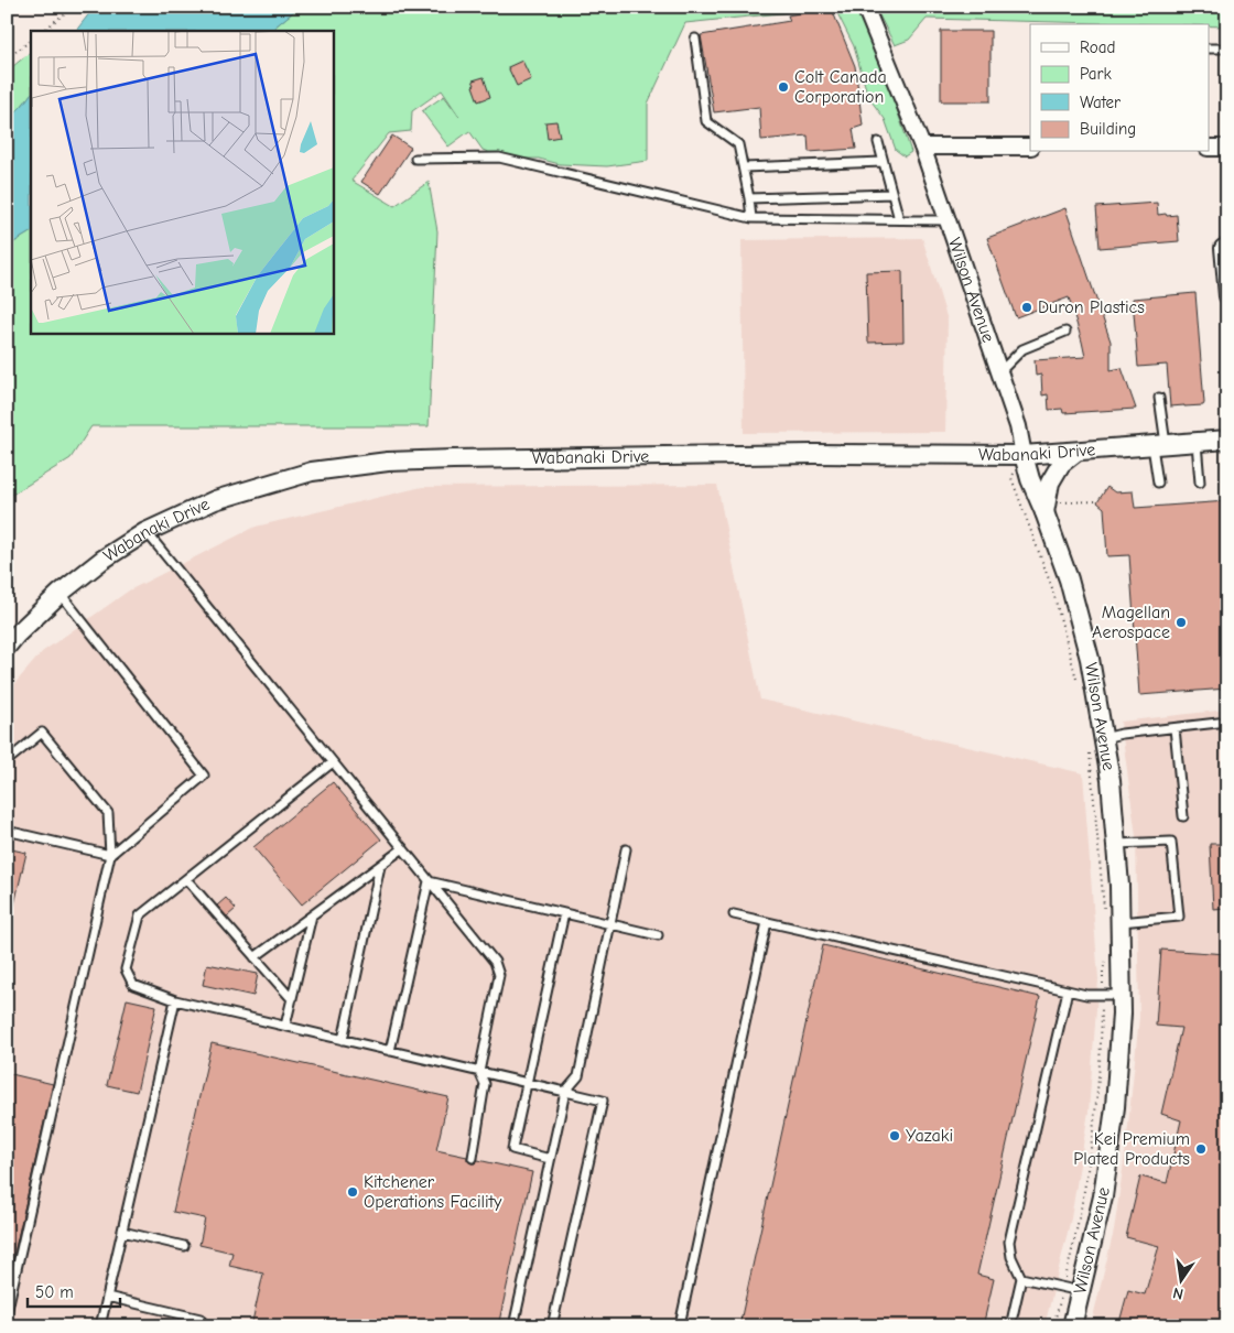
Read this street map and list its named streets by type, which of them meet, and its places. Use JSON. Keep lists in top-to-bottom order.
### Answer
{
  "streets": {
    "street": ["Wilson Avenue", "Wabanaki Drive"]
  },
  "crossings": [
    ["Wilson Avenue", "Wabanaki Drive"]
  ],
  "places": [
    "Colt Canada Corporation",
    "Duron Plastics",
    "Magellan Aerospace",
    "Yazaki",
    "Kei Premium Plated Products",
    "Kitchener Operations Facility"
  ],
  "legend": [
    "Road",
    "Park",
    "Water",
    "Building"
  ],
  "scale_bar": "50 m",
  "north": "bottom"
}
